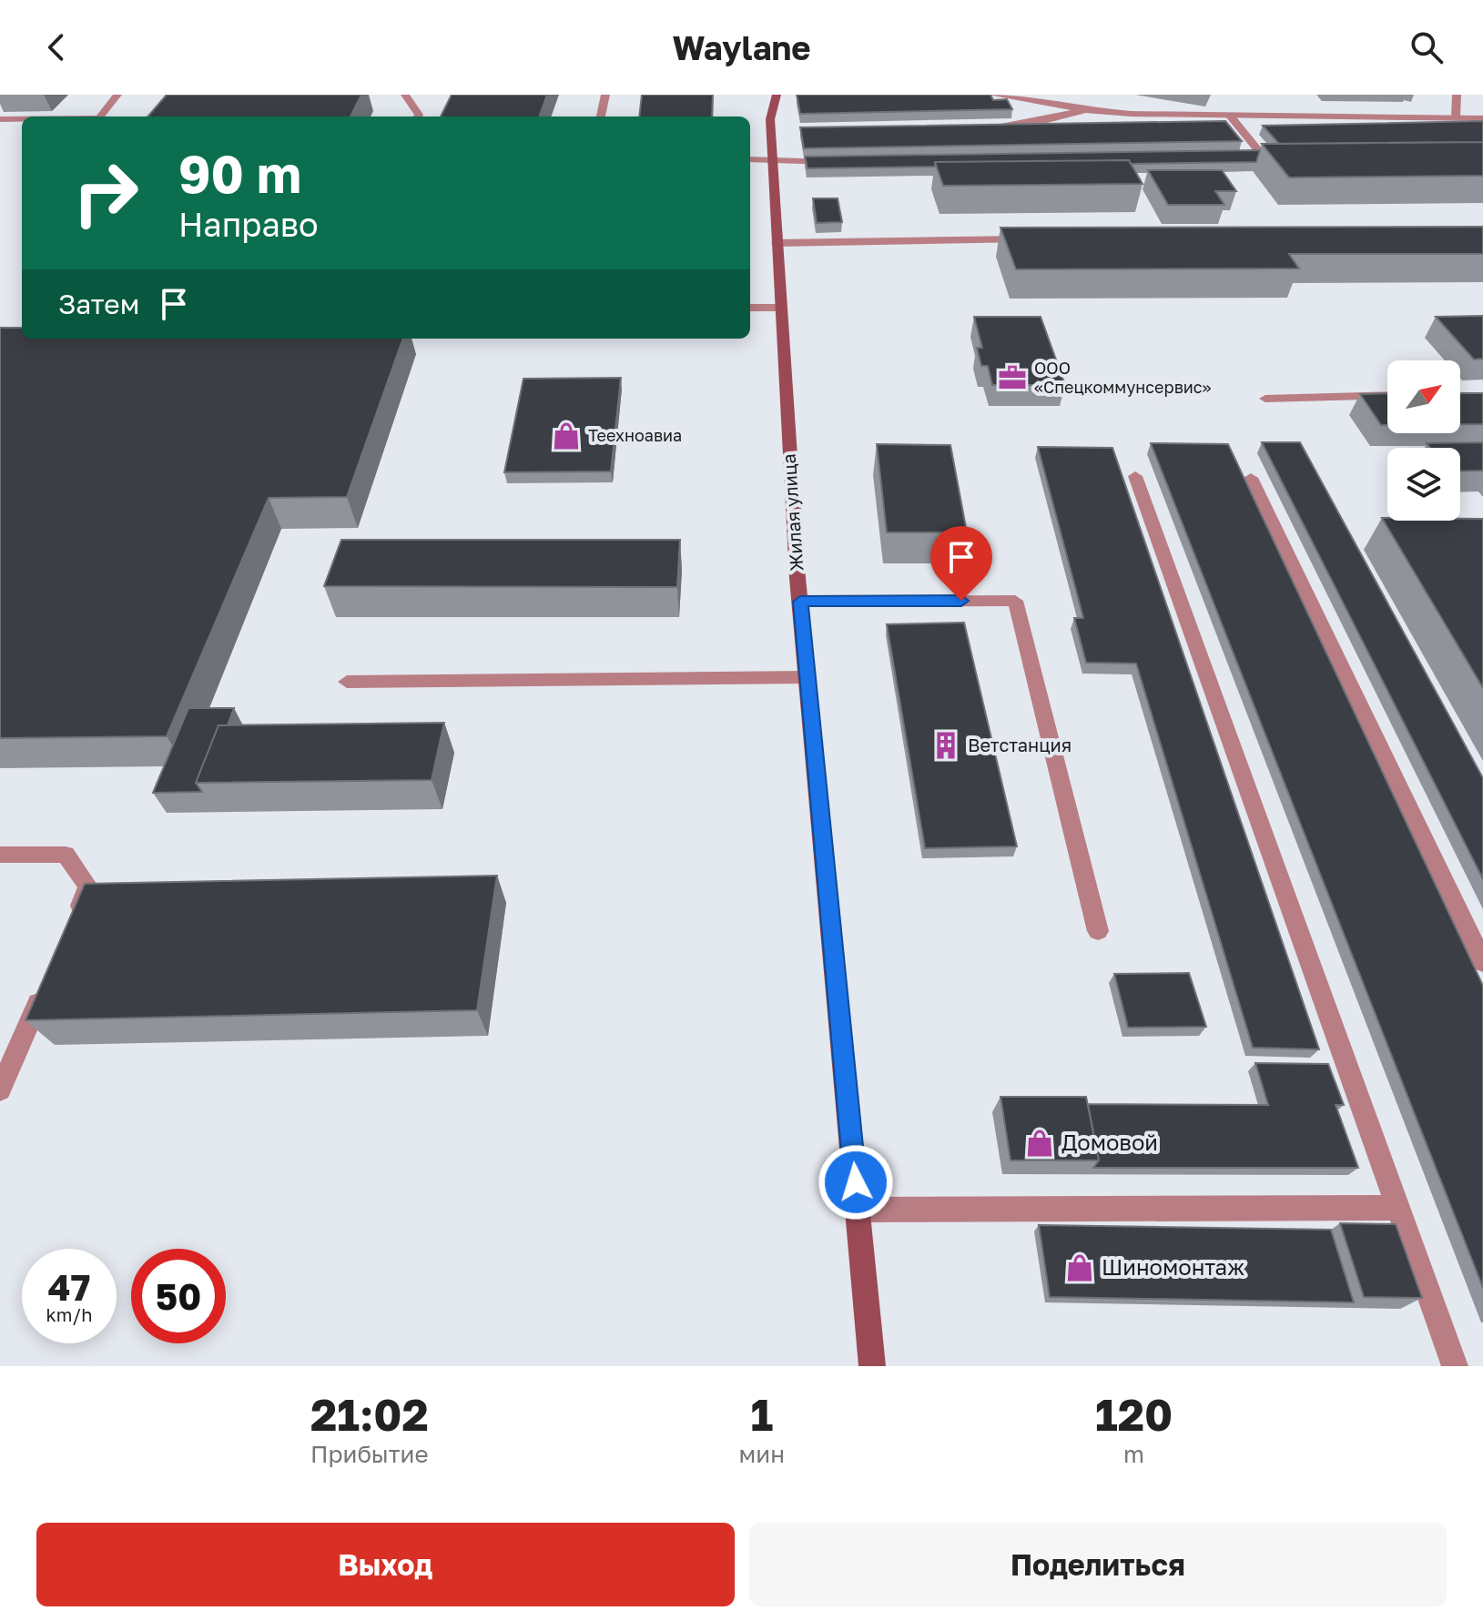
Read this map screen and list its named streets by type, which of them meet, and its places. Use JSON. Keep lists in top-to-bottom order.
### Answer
{
  "streets": {
    "main road": ["Жилая улица"]
  },
  "places": {
    "office": ["ООО «Спецкоммунсервис»"],
    "shop": ["Теехноавиа", "Домовой", "Шиномонтаж"],
    "building": ["Ветстанция"]
  },
  "north": "top right",
  "page": {
    "header": "Waylane",
    "turn": ["90 m", "Направо"],
    "then": "Затем",
    "speed": "47 km/h",
    "limit": "50",
    "eta": [
      "21:02",
      "Прибытие",
      "1",
      "мин",
      "120",
      "m"
    ],
    "buttons": ["Выход", "Поделиться"]
  }
}
